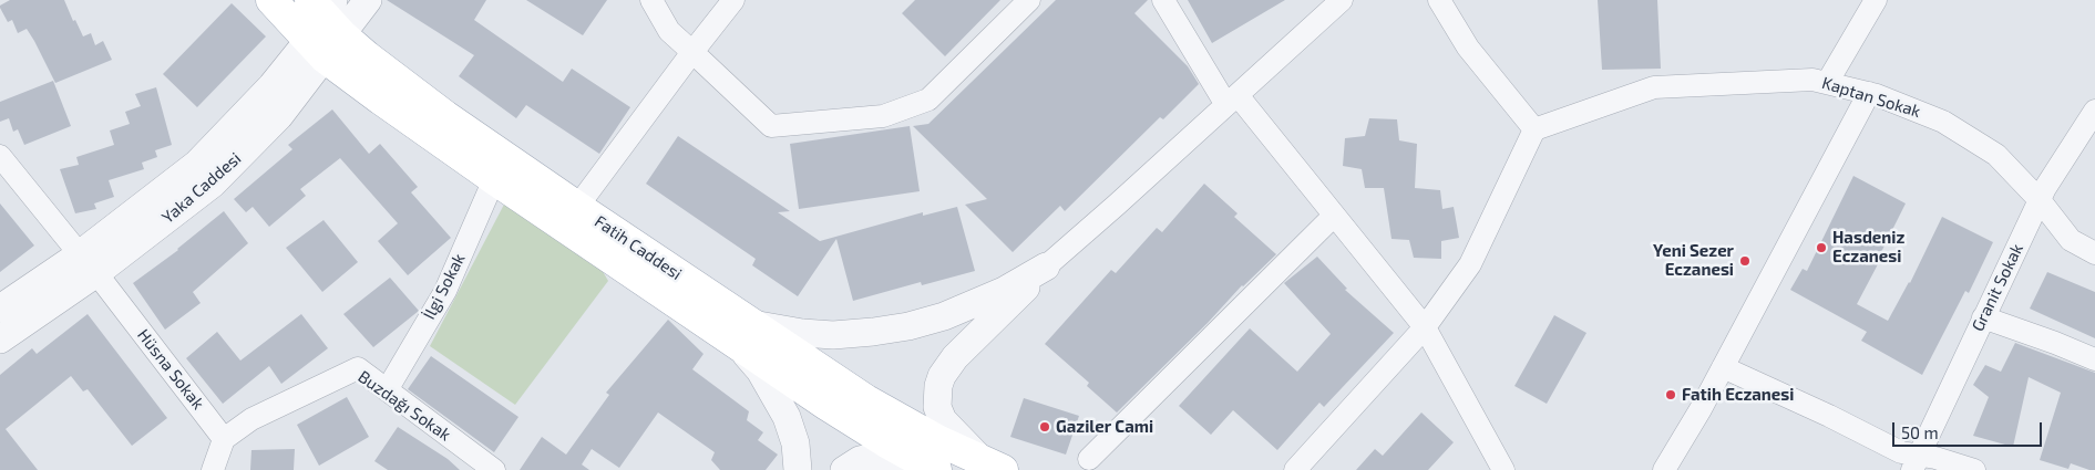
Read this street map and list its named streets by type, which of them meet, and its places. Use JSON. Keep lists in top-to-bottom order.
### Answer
{
  "streets": {
    "main road": ["Fatih Caddesi"],
    "street": [
      "Kaptan Sokak",
      "Yaka Caddesi",
      "İlgi Sokak",
      "Granit Sokak",
      "Hüsna Sokak",
      "Buzdağı Sokak"
    ]
  },
  "crossings": [
    ["Kaptan Sokak", "Granit Sokak"],
    ["Yaka Caddesi", "Fatih Caddesi"],
    ["Yaka Caddesi", "Hüsna Sokak"],
    ["Fatih Caddesi", "İlgi Sokak"],
    ["İlgi Sokak", "Buzdağı Sokak"],
    ["Hüsna Sokak", "Buzdağı Sokak"]
  ],
  "places": [
    "Hasdeniz Eczanesi",
    "Yeni Sezer Eczanesi",
    "Fatih Eczanesi",
    "Gaziler Cami"
  ],
  "scale_bar": "50 m"
}
